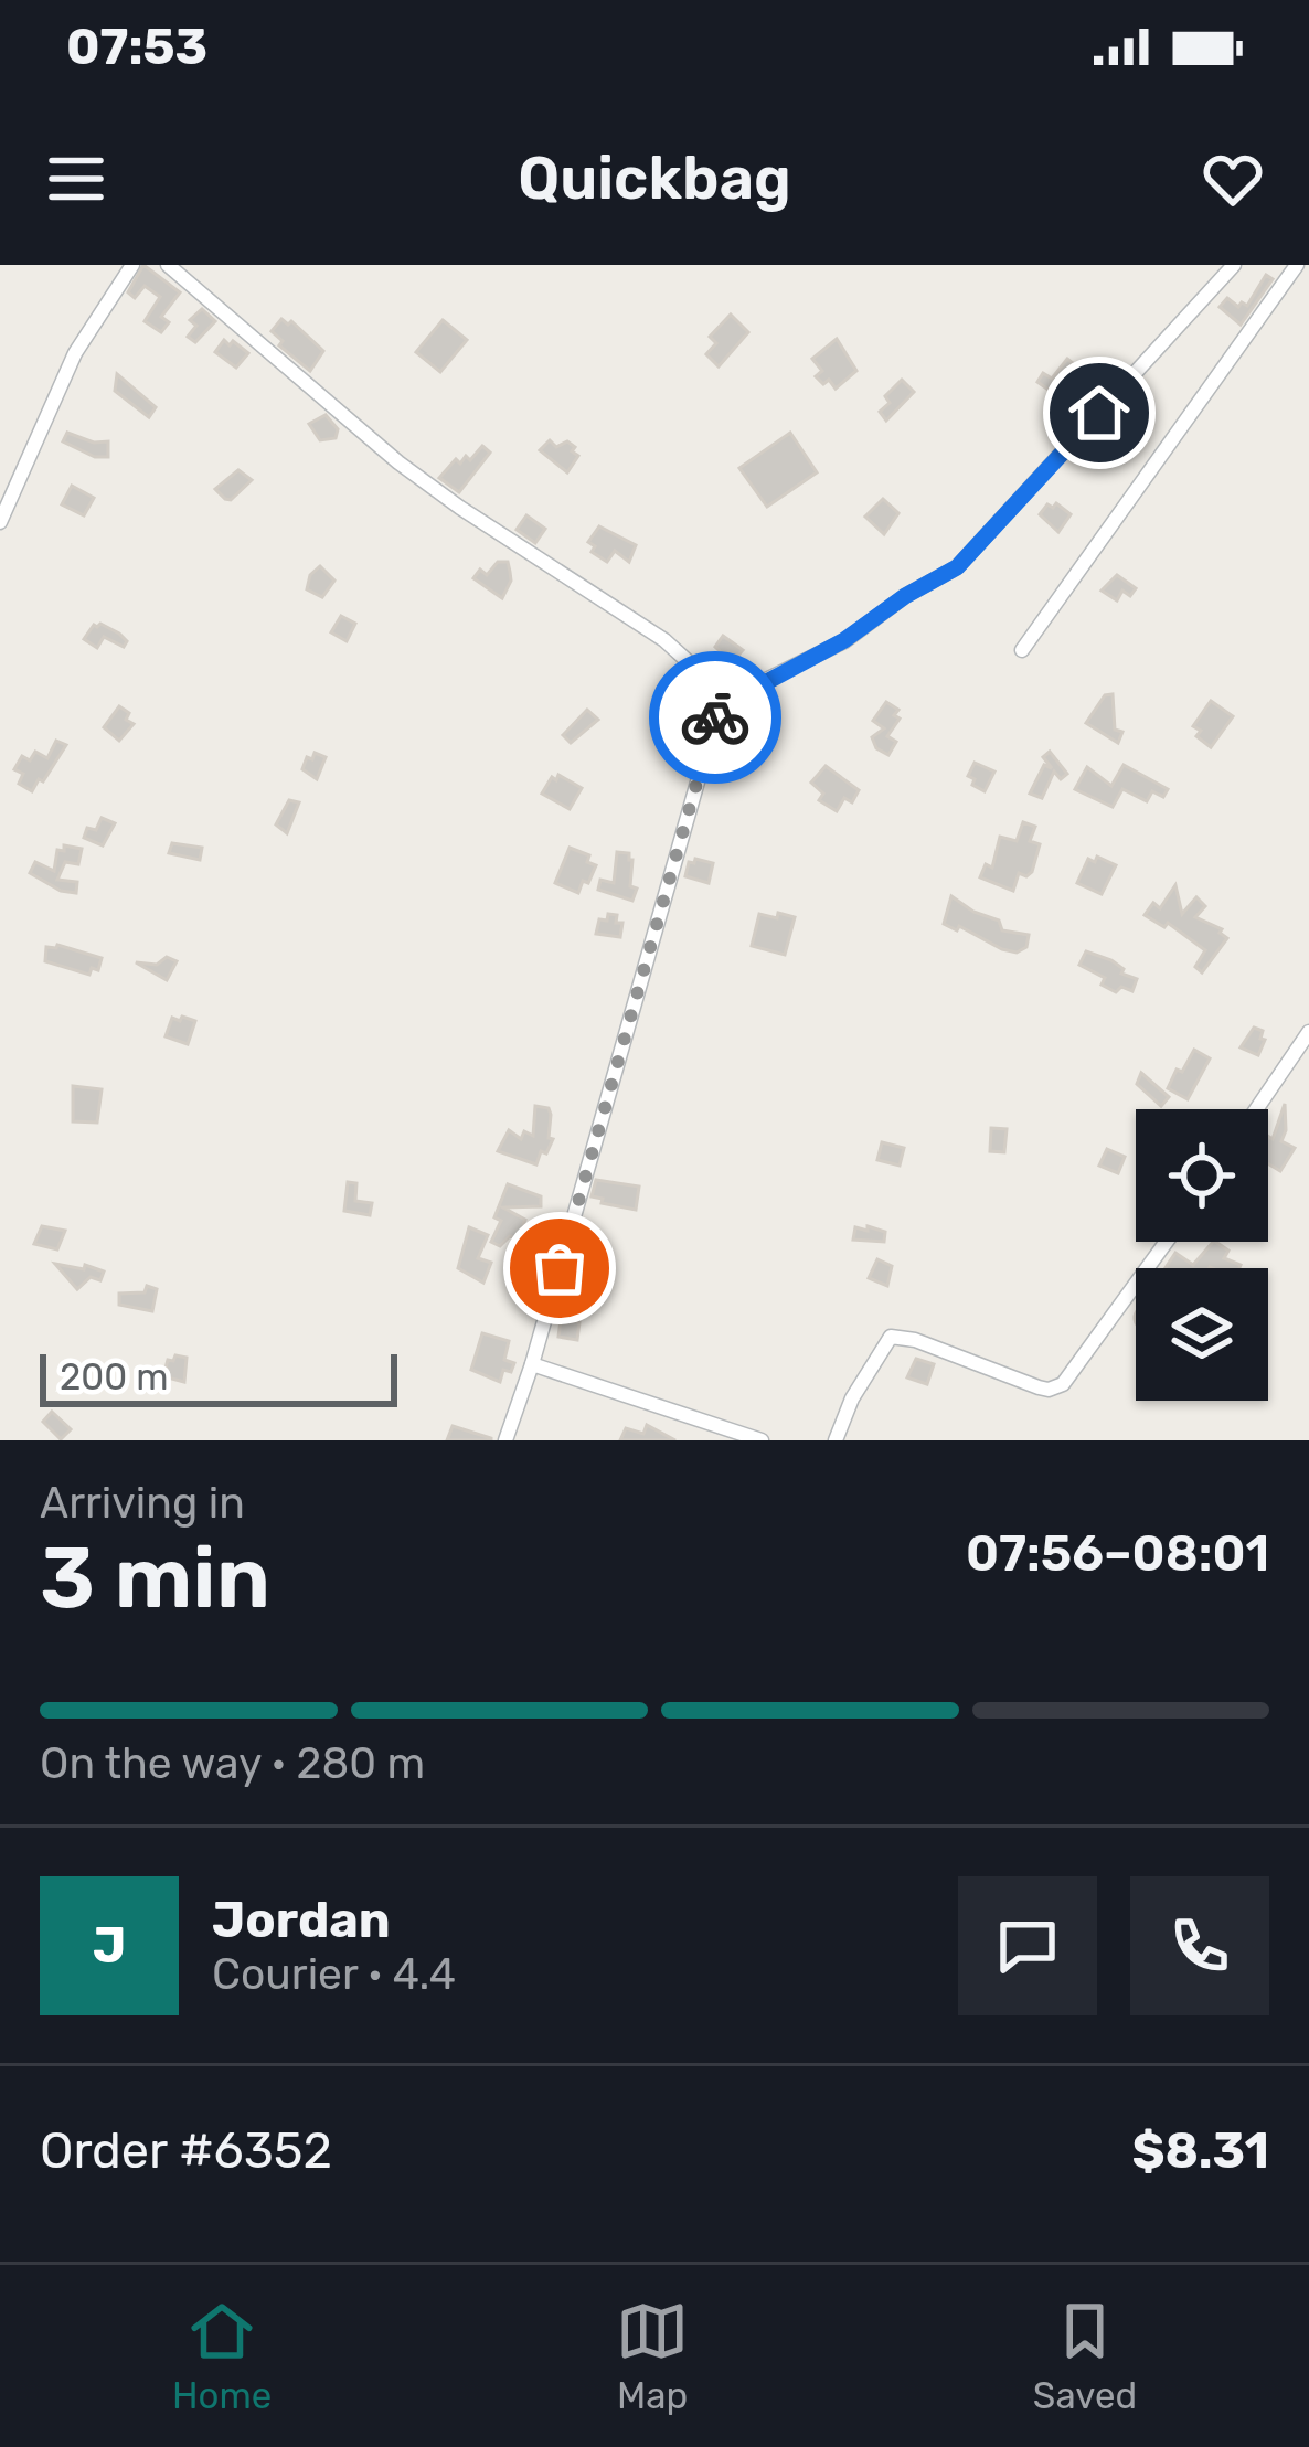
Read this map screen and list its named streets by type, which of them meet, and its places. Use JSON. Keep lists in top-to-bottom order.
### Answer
{
  "scale_bar": "200 m",
  "page": {
    "status": "07:53",
    "header": "Quickbag",
    "scale": "200 m",
    "heading": ["3 min", "Arriving in", "07:56–08:01"],
    "panel": [
      "Jordan",
      "Courier · 4.4",
      "Order #6352",
      "$8.31"
    ],
    "bar": "On the way · 280 m",
    "round": "J",
    "tabs": ["Home", "Map", "Saved"]
  }
}
